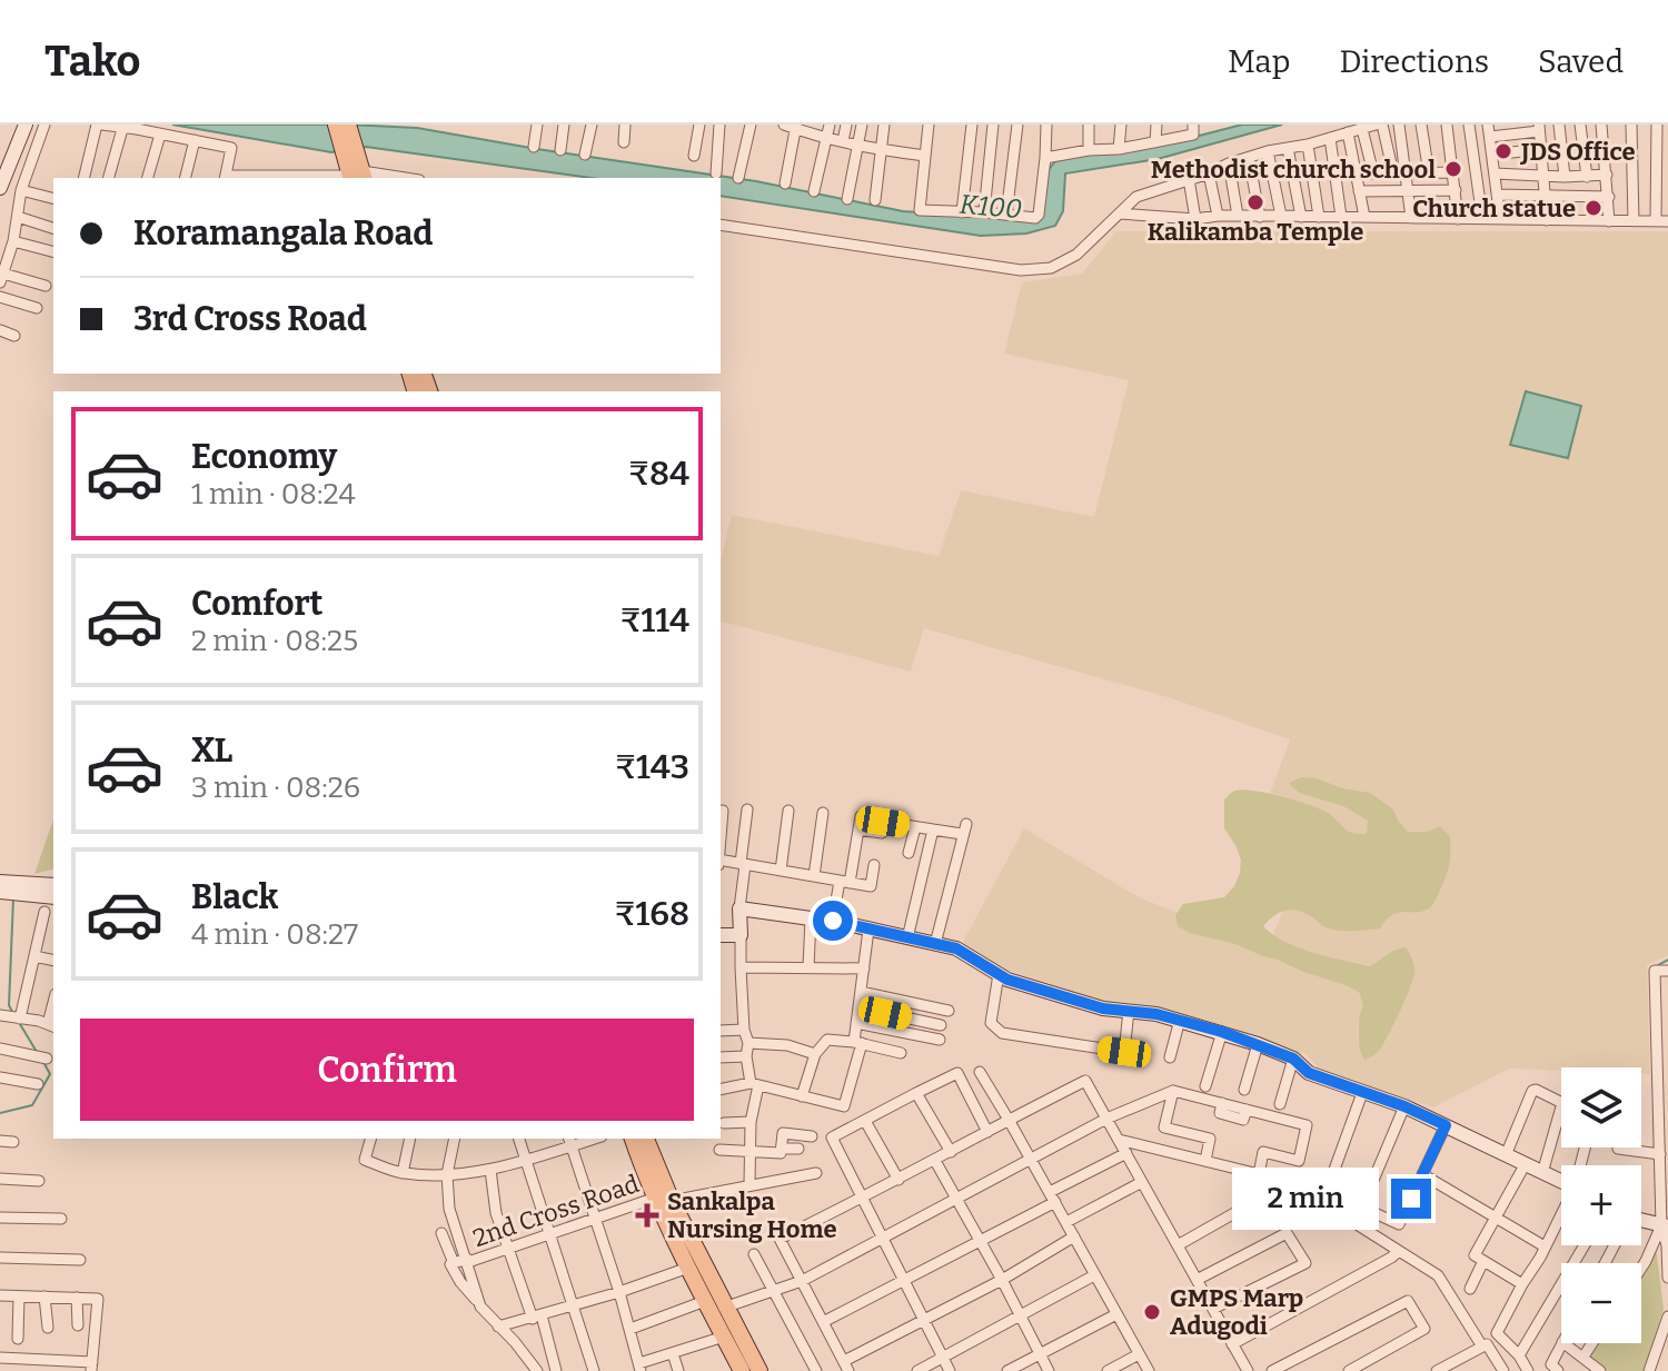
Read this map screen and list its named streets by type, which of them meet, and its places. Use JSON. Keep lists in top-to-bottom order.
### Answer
{
  "streets": {
    "street": ["2nd Cross Road"]
  },
  "water": ["K100"],
  "places": {
    "other": [
      "JDS Office",
      "Methodist church school",
      "Kalikamba Temple",
      "Church statue",
      "GMPS Marp Adugodi"
    ],
    "health": ["Sankalpa Nursing Home"]
  },
  "page": {
    "header": "Tako",
    "nav": ["Map", "Directions", "Saved"],
    "banner": ["Koramangala Road", "3rd Cross Road"],
    "list": [
      {
        "name": "Economy",
        "note": "1 min · 08:24",
        "value": "₹84"
      },
      {
        "name": "Comfort",
        "note": "2 min · 08:25",
        "value": "₹114"
      },
      {
        "name": "XL",
        "note": "3 min · 08:26",
        "value": "₹143"
      },
      {
        "name": "Black",
        "note": "4 min · 08:27",
        "value": "₹168"
      }
    ],
    "buttons": "Confirm",
    "map_buttons": ["+", "−"],
    "bubble": "2 min"
  }
}
